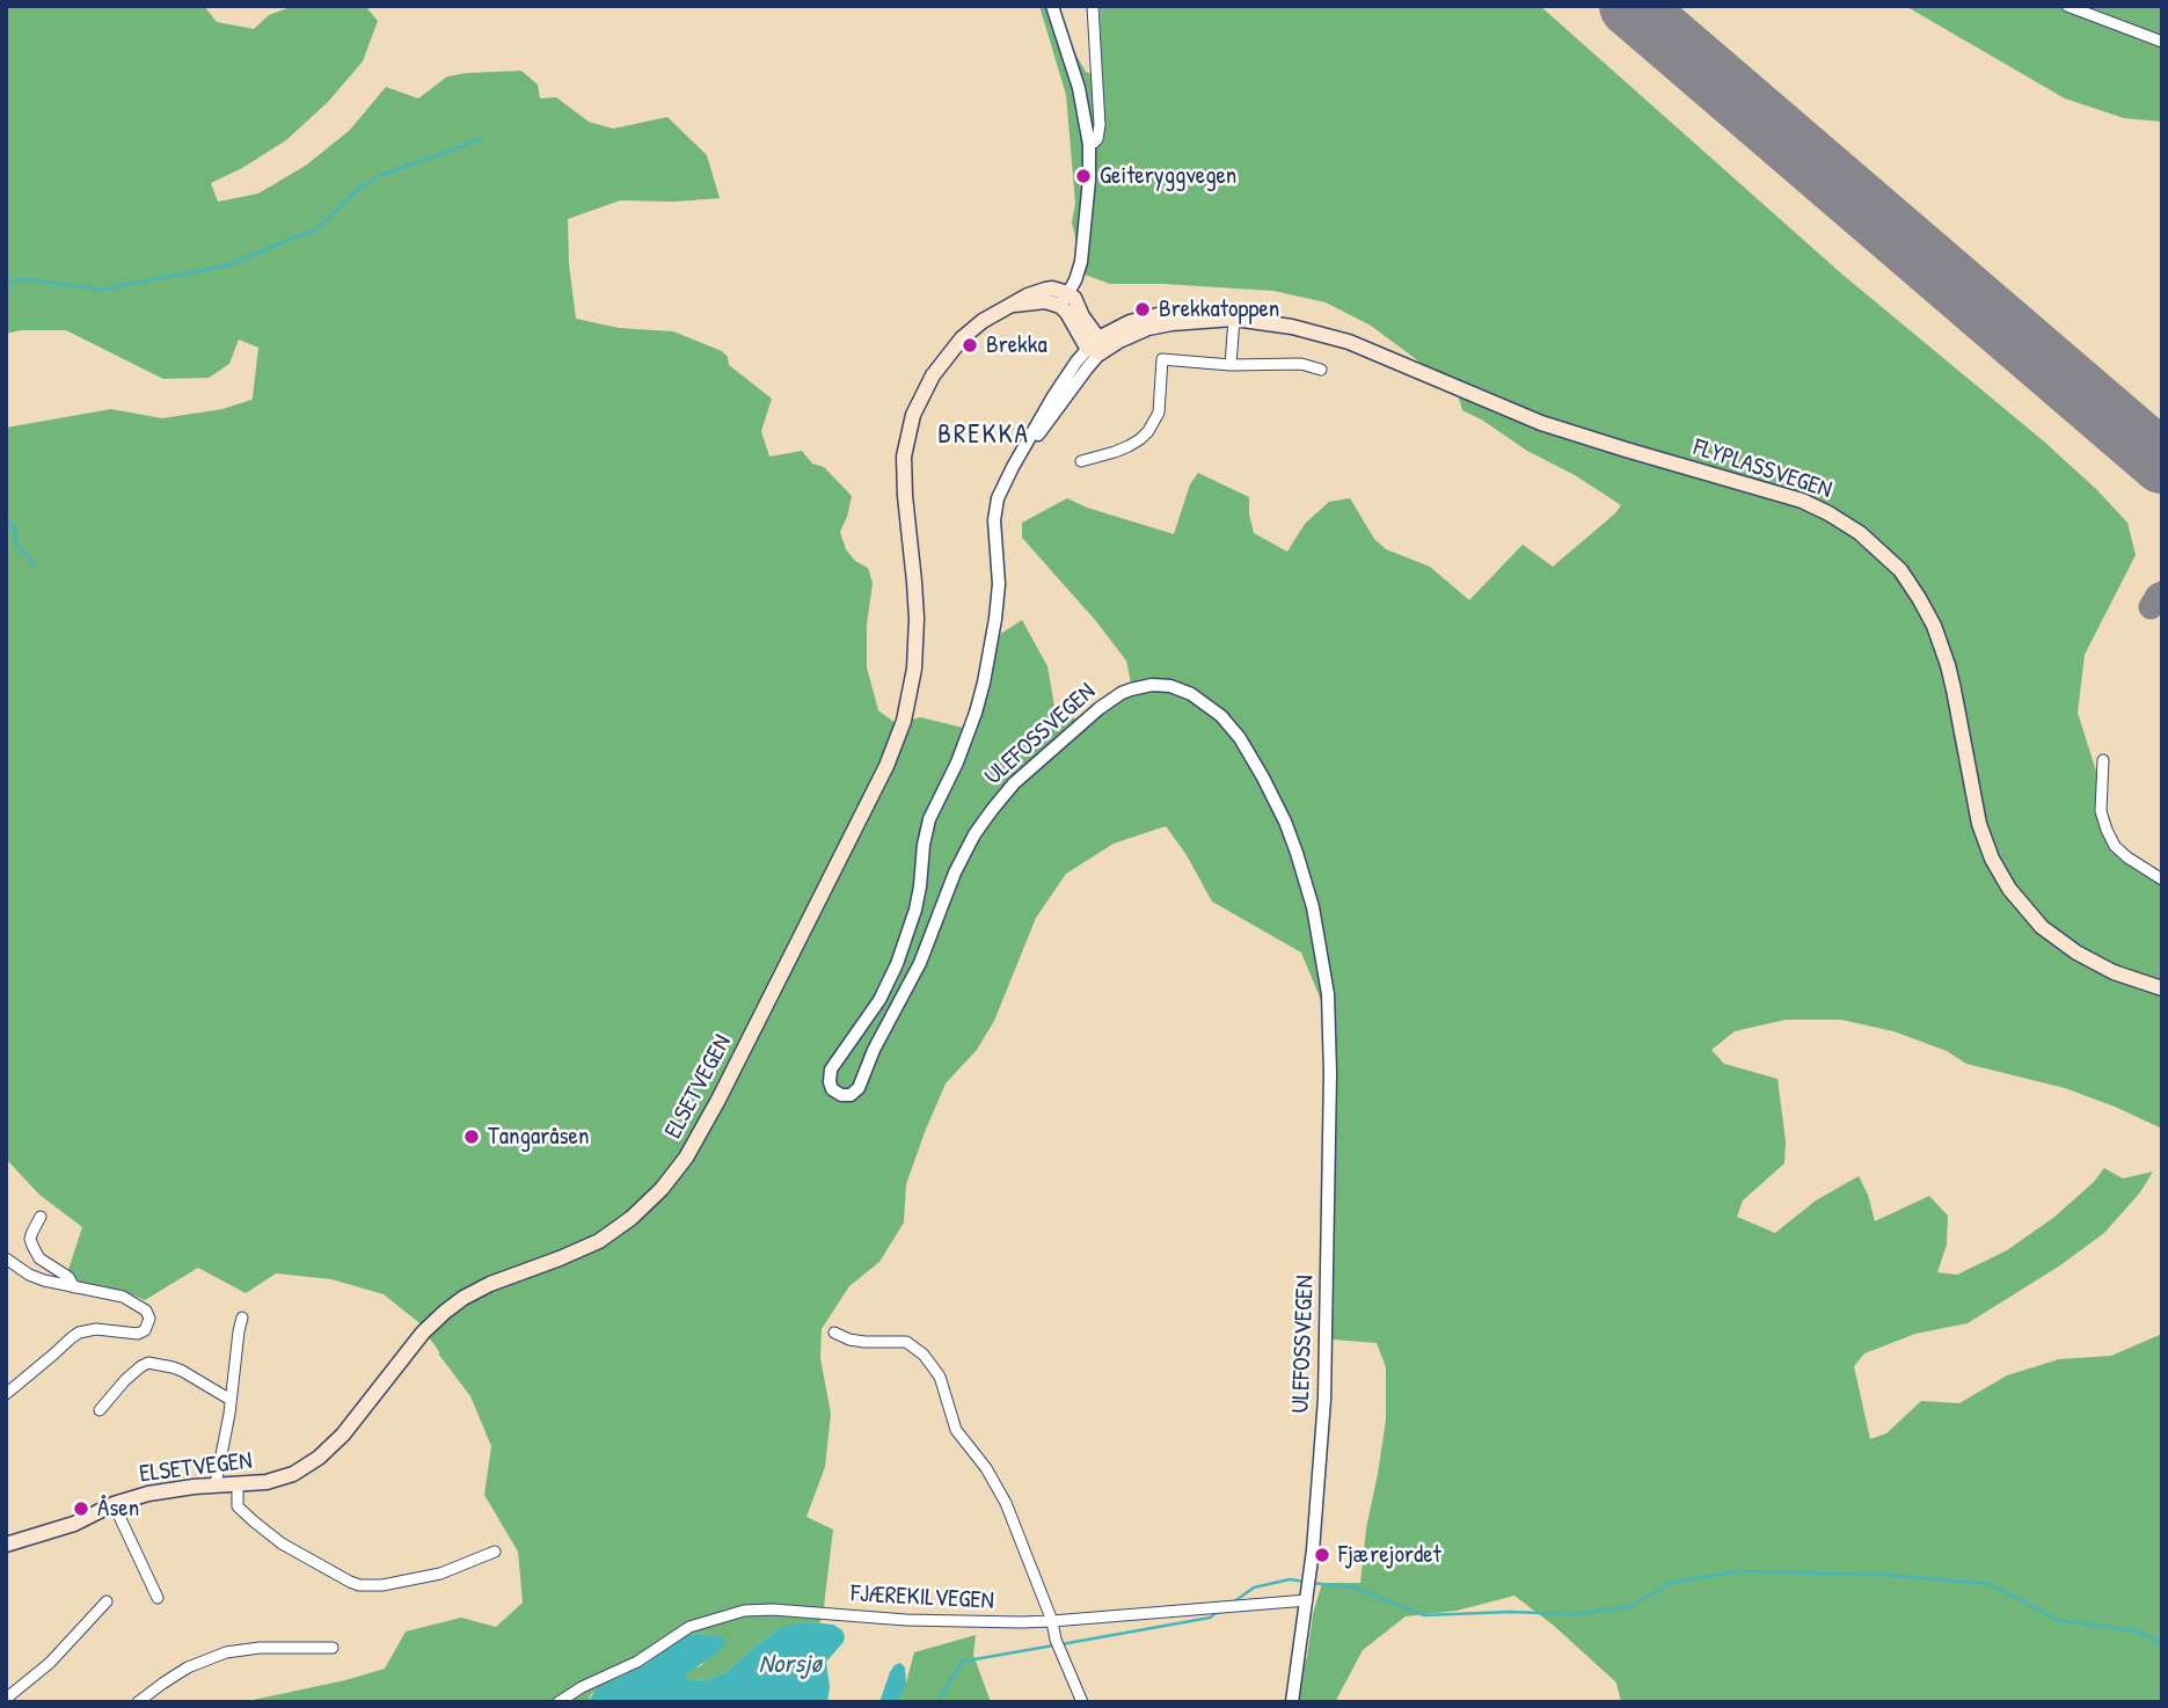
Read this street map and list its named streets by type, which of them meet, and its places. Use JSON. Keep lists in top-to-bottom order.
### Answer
{
  "streets": {
    "main road": ["FLYPLASSVEGEN", "ELSETVEGEN"],
    "street": ["ULEFOSSVEGEN", "FJÆREKILVEGEN"]
  },
  "crossings": [
    ["FLYPLASSVEGEN", "ULEFOSSVEGEN"],
    ["ULEFOSSVEGEN", "FJÆREKILVEGEN"]
  ],
  "districts": ["BREKKA"],
  "water": ["Norsjø"],
  "places": [
    "Geiteryggvegen",
    "Brekkatoppen",
    "Brekka",
    "Tangaråsen",
    "Åsen",
    "Fjærejordet"
  ]
}
